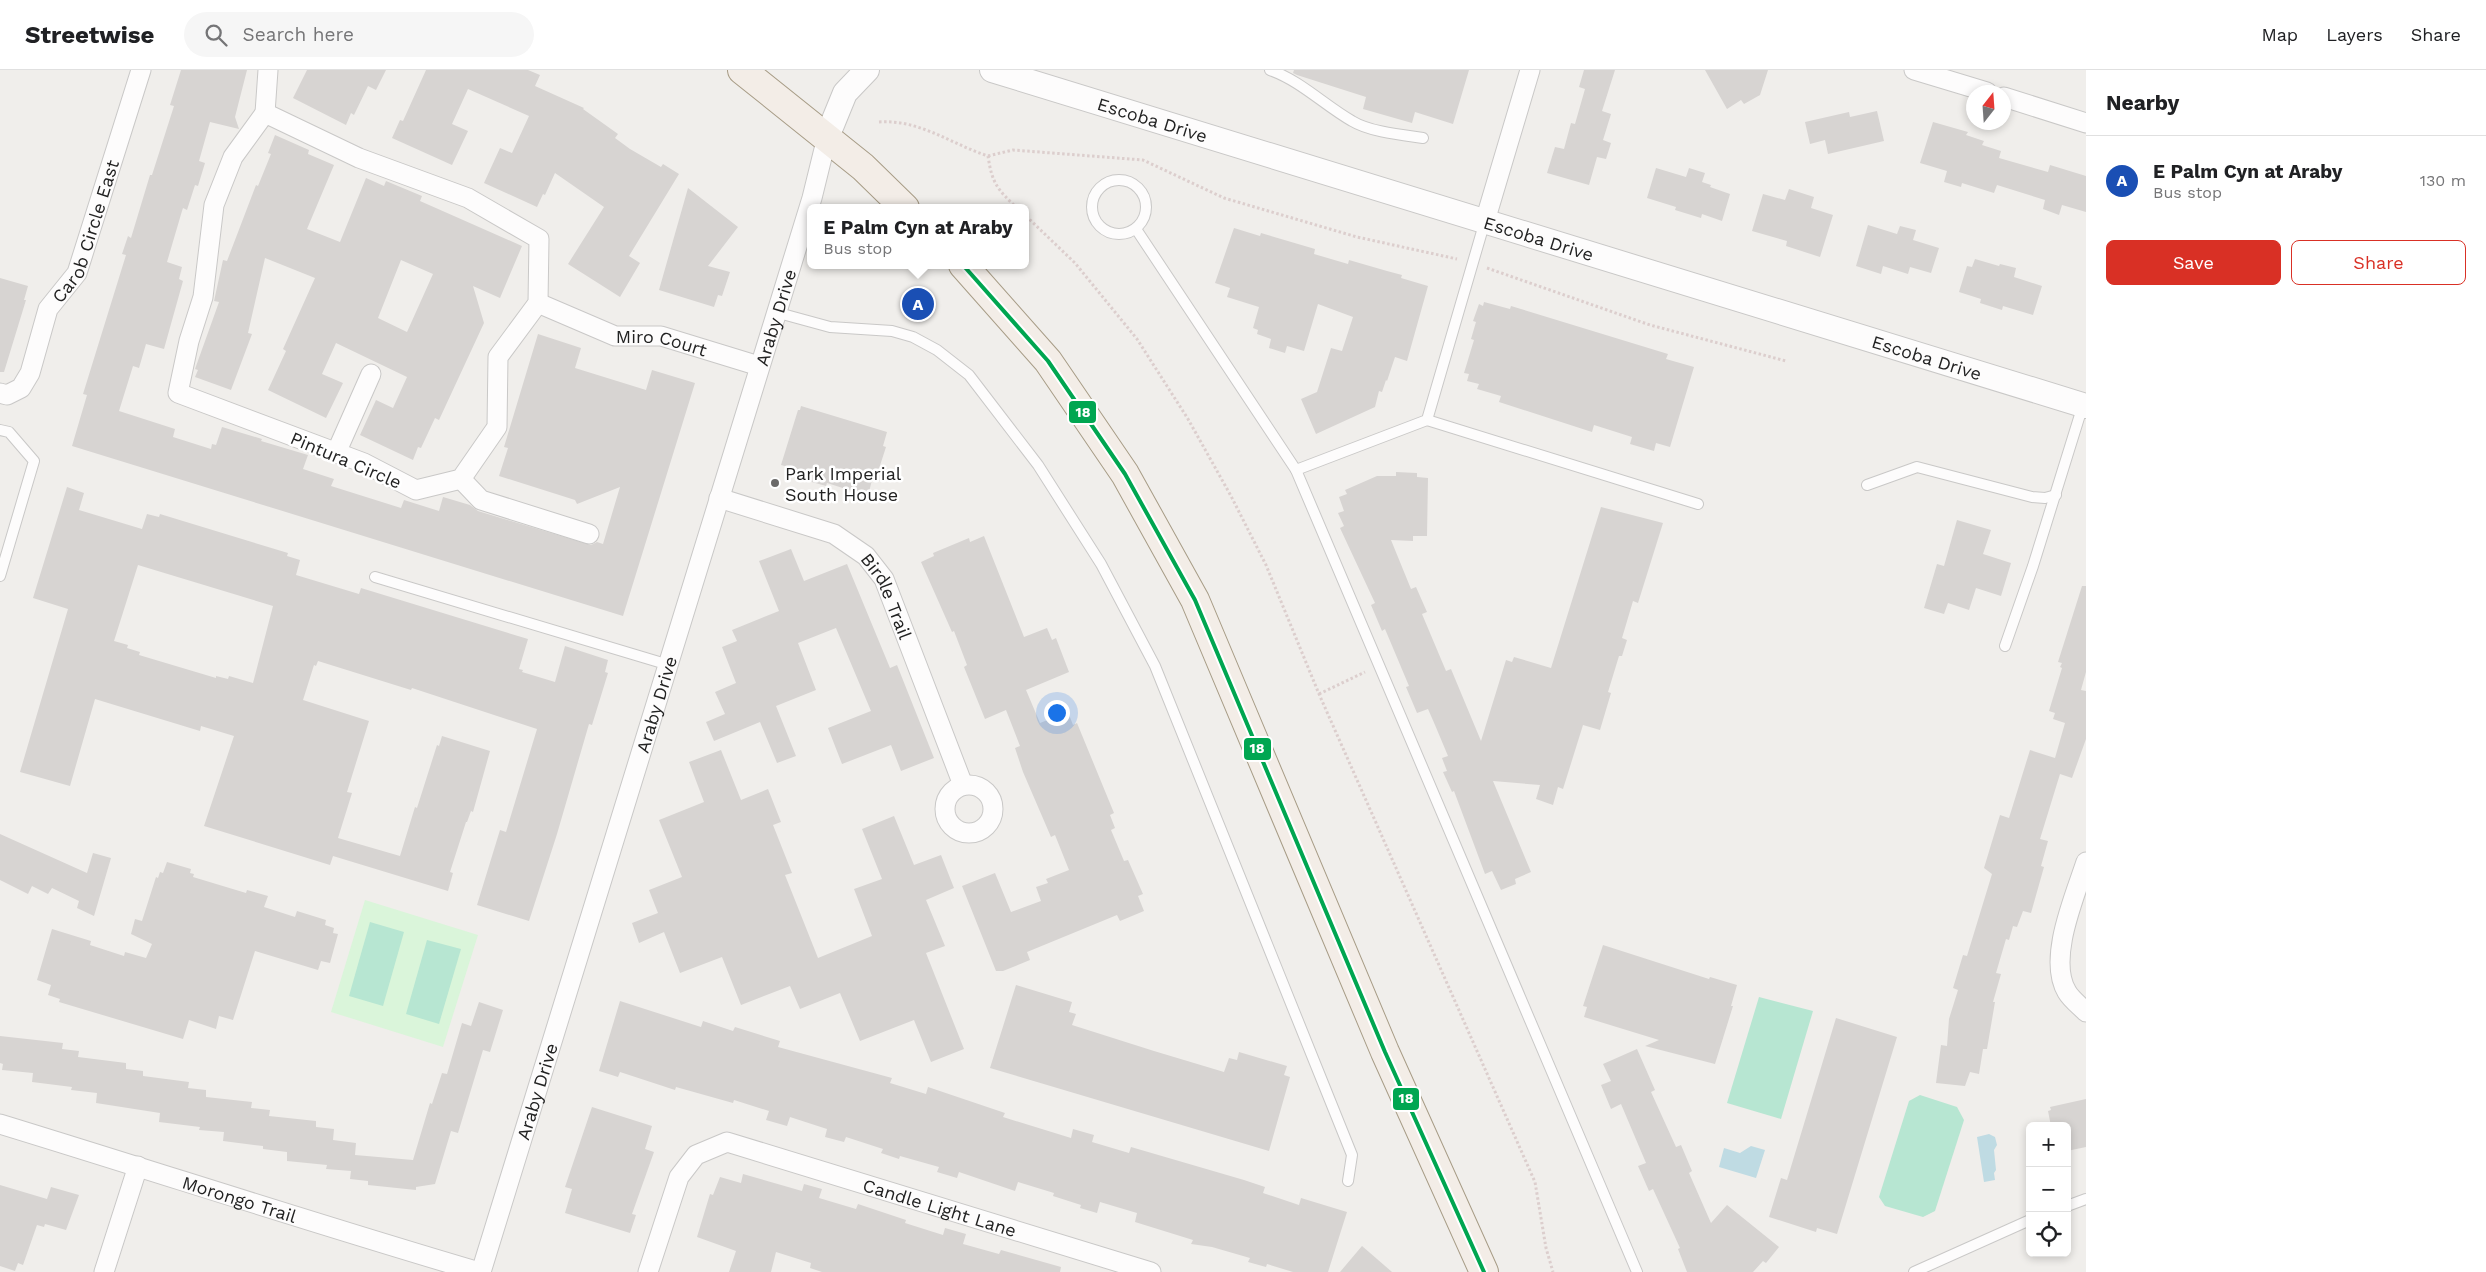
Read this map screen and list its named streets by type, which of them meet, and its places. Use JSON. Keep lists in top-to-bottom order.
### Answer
{
  "streets": {
    "street": [
      "Escoba Drive",
      "Carob Circle East",
      "Araby Drive",
      "Miro Court",
      "Pintura Circle",
      "Birdle Trail",
      "Morongo Trail",
      "Candle Light Lane"
    ]
  },
  "crossings": [
    ["Araby Drive", "Miro Court"],
    ["Araby Drive", "Birdle Trail"],
    ["Araby Drive", "Morongo Trail"]
  ],
  "places": ["Park Imperial South House"],
  "lines": ["transit line 18"],
  "north": "top",
  "page": {
    "header": "Streetwise",
    "search": "Search here",
    "nav": ["Map", "Layers", "Share"],
    "heading": "Nearby",
    "list": [
      {
        "mark": "A",
        "name": "E Palm Cyn at Araby",
        "note": "Bus stop",
        "value": "130 m"
      }
    ],
    "popup": ["E Palm Cyn at Araby", "Bus stop"],
    "buttons": ["Save", "Share"],
    "pins": "A",
    "map_buttons": ["+", "−"]
  }
}
